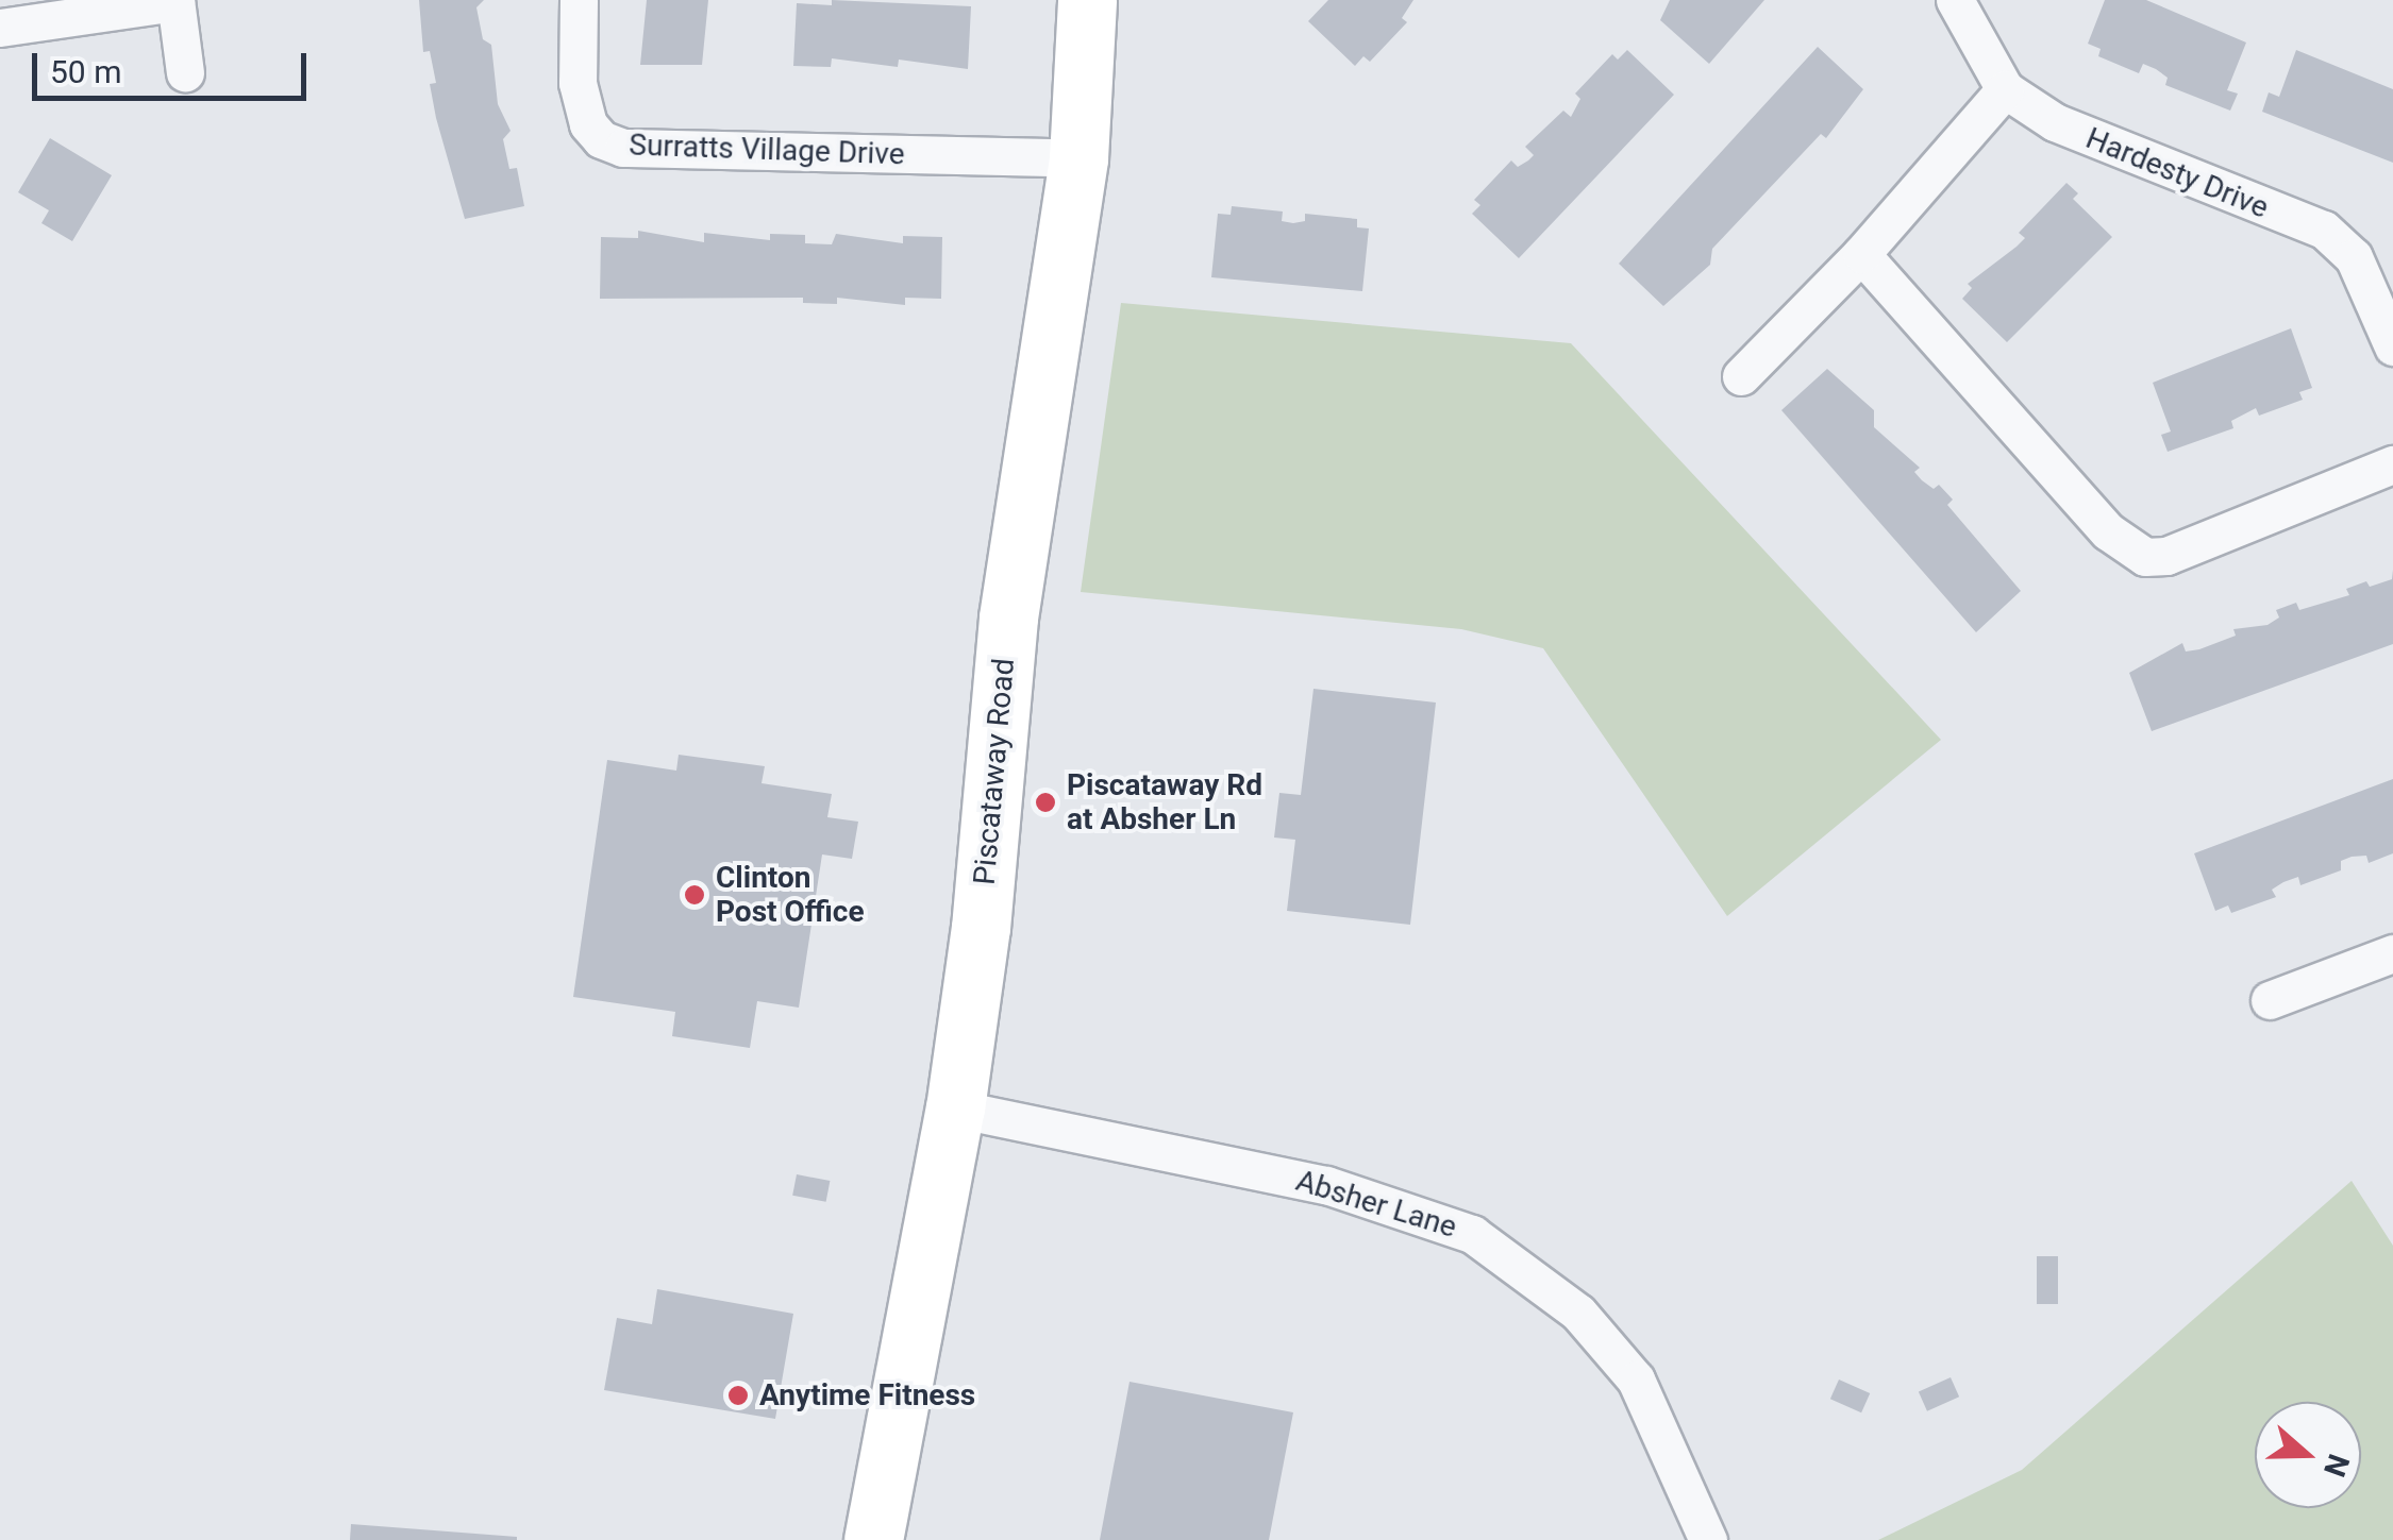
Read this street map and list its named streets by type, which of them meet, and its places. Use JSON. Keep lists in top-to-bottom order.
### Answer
{
  "streets": {
    "main road": ["Piscataway Road"],
    "street": ["Surratts Village Drive", "Hardesty Drive", "Absher Lane"]
  },
  "crossings": [
    ["Surratts Village Drive", "Piscataway Road"],
    ["Piscataway Road", "Absher Lane"]
  ],
  "places": ["Piscataway Rd at Absher Ln", "Clinton Post Office", "Anytime Fitness"],
  "scale_bar": "50 m",
  "north": "right"
}
